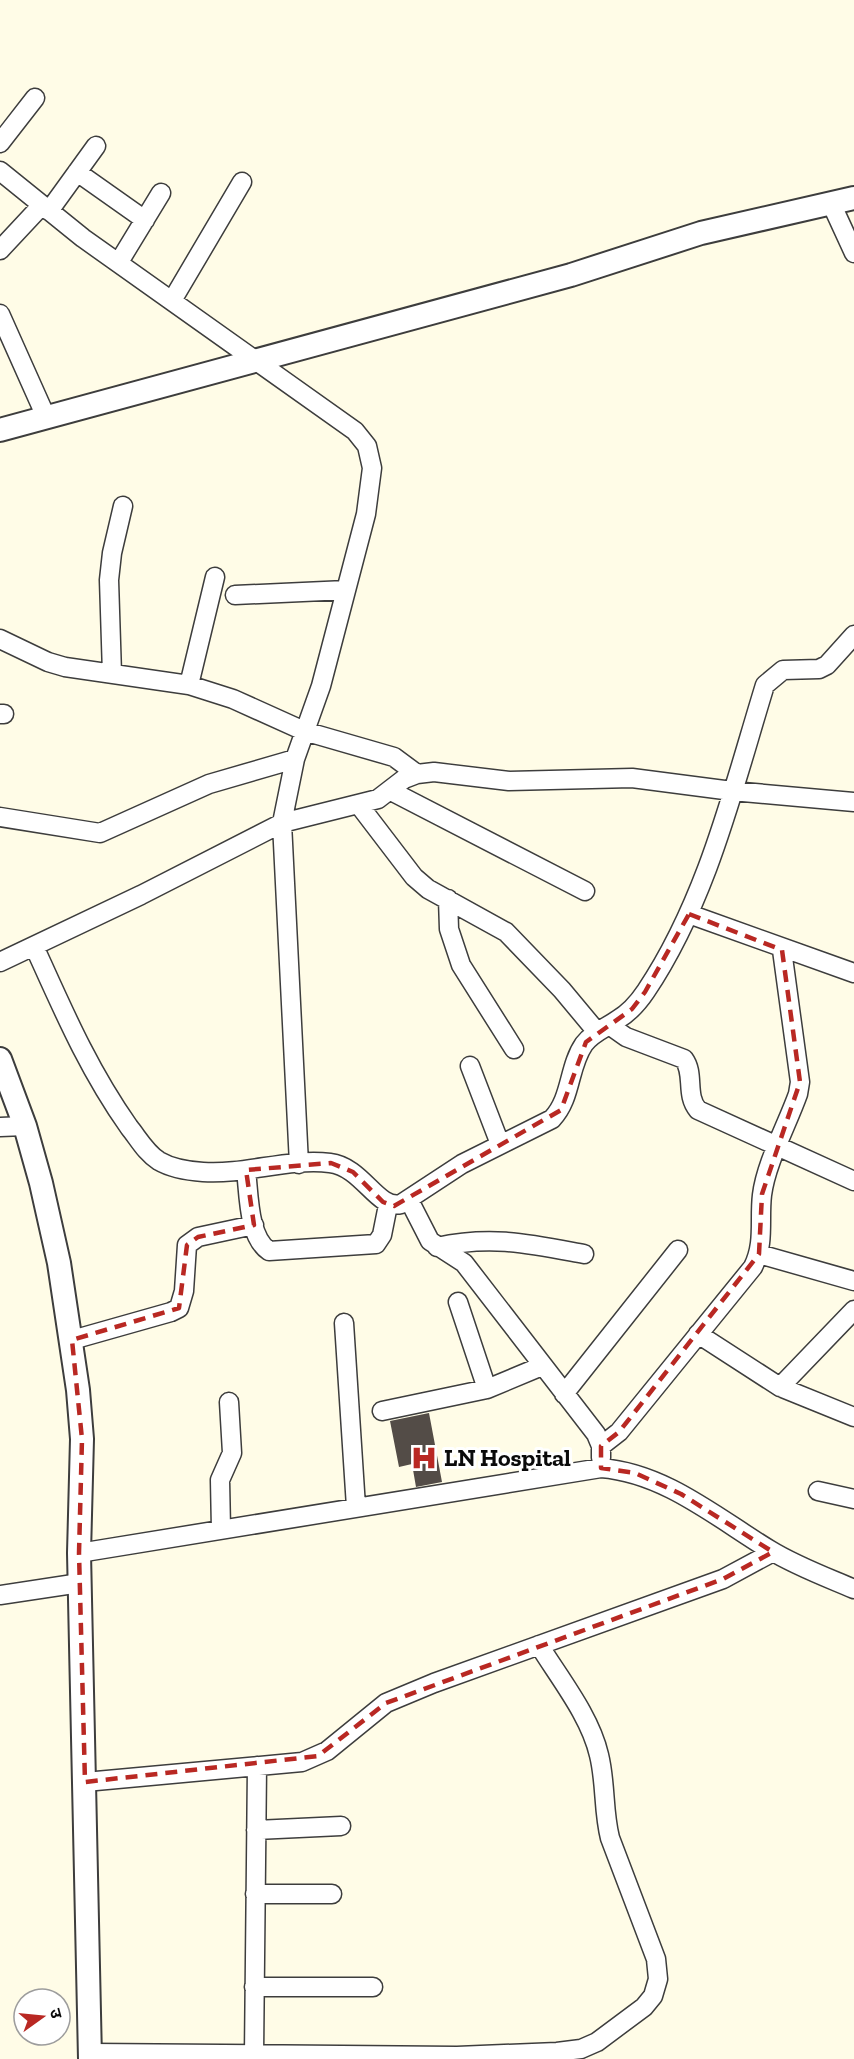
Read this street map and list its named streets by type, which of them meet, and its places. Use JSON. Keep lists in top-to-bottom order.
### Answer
{
  "places": {
    "hospital": ["LN Hospital"]
  },
  "north": "right"
}
